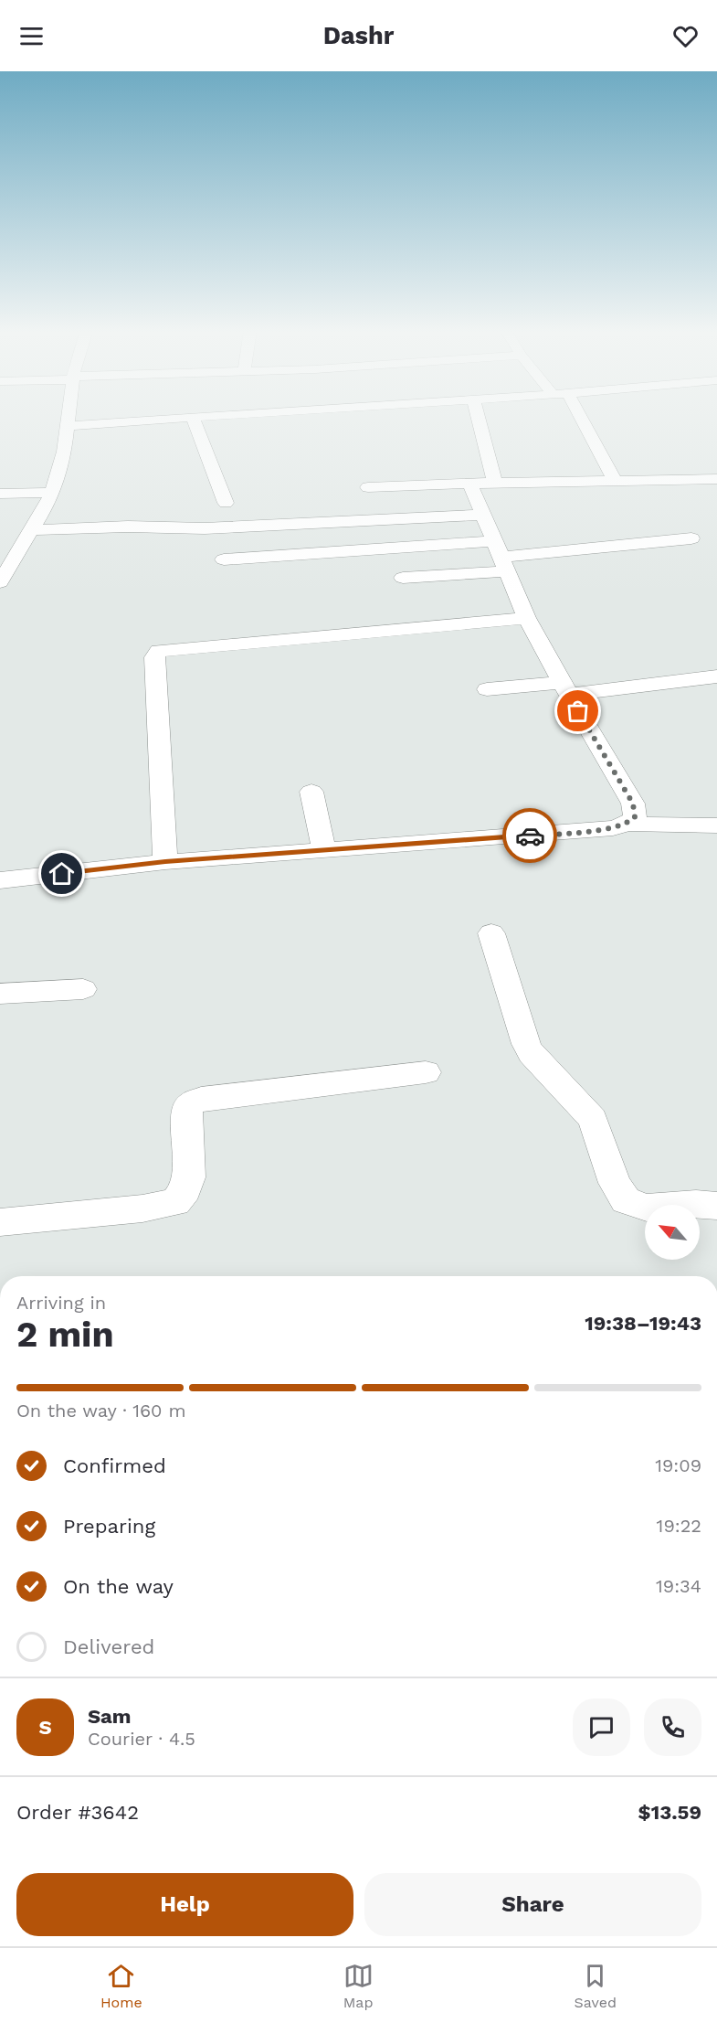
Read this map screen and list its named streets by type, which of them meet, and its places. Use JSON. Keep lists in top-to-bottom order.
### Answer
{
  "north": "top left",
  "page": {
    "header": "Dashr",
    "heading": ["2 min", "Arriving in", "19:38–19:43"],
    "panel": [
      "Sam",
      "Courier · 4.5",
      "Order #3642",
      "$13.59"
    ],
    "bar": "On the way · 160 m",
    "list": [
      ["Confirmed", "19:09"],
      ["Preparing", "19:22"],
      ["On the way", "19:34"],
      "Delivered"
    ],
    "round": "S",
    "buttons": ["Help", "Share"],
    "tabs": ["Home", "Map", "Saved"]
  }
}
